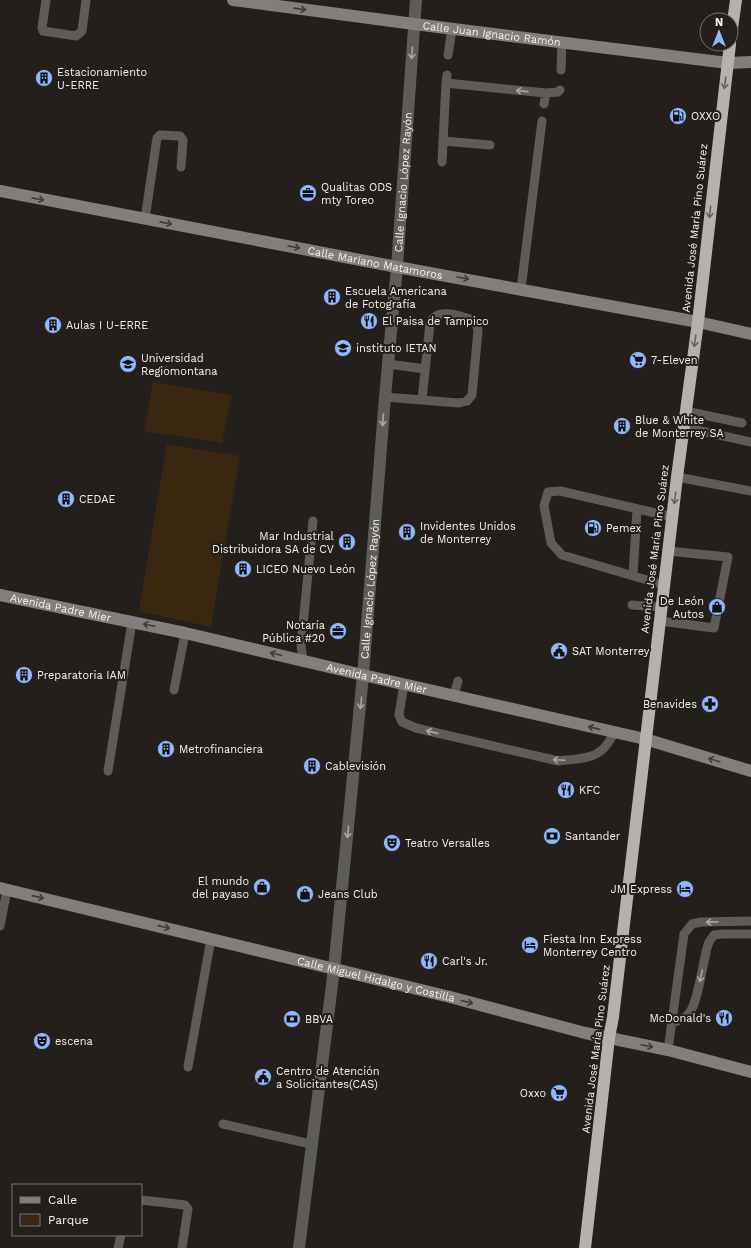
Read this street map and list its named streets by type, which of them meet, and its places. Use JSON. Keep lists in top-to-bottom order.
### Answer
{
  "streets": {
    "highway": ["Avenida José María Pino Suárez"],
    "street": [
      "Calle Juan Ignacio Ramón",
      "Calle Ignacio López Rayón",
      "Calle Mariano Matamoros",
      "Avenida Padre Mier",
      "Calle Miguel Hidalgo y Costilla"
    ]
  },
  "crossings": [
    ["Calle Juan Ignacio Ramón", "Calle Ignacio López Rayón"],
    ["Calle Juan Ignacio Ramón", "Avenida José María Pino Suárez"],
    ["Calle Ignacio López Rayón", "Calle Mariano Matamoros"],
    ["Calle Ignacio López Rayón", "Avenida Padre Mier"],
    ["Calle Ignacio López Rayón", "Calle Miguel Hidalgo y Costilla"],
    ["Avenida José María Pino Suárez", "Calle Mariano Matamoros"],
    ["Avenida José María Pino Suárez", "Avenida Padre Mier"],
    ["Avenida José María Pino Suárez", "Calle Miguel Hidalgo y Costilla"]
  ],
  "one_way": [
    "Calle Ignacio López Rayón",
    "Calle Mariano Matamoros",
    "Avenida Padre Mier",
    "Calle Miguel Hidalgo y Costilla"
  ],
  "places": {
    "building": [
      "Estacionamiento U-ERRE",
      "Escuela Americana de Fotografía",
      "Aulas I U-ERRE",
      "Blue & White de Monterrey SA",
      "CEDAE",
      "Invidentes Unidos de Monterrey",
      "Mar Industrial Distribuidora SA de CV",
      "LICEO Nuevo León",
      "Preparatoria IAM",
      "Metrofinanciera",
      "Cablevisión"
    ],
    "fuel station": ["OXXO", "Pemex"],
    "office": ["Qualitas ODS mty Toreo", "Notaría Pública #20"],
    "restaurant": [
      "El Paisa de Tampico",
      "KFC",
      "Carl's Jr.",
      "McDonald's"
    ],
    "school or university": ["instituto IETAN", "Universidad Regiomontana"],
    "supermarket": ["7-Eleven", "Oxxo"],
    "shop": ["De León Autos", "El mundo del payaso", "Jeans Club"],
    "public building": ["SAT Monterrey", "Centro de Atención a Solicitantes(CAS)"],
    "pharmacy": ["Benavides"],
    "bank": ["Santander", "BBVA"],
    "theatre": ["Teatro Versalles", "escena"],
    "hotel": ["JM Express", "Fiesta Inn Express Monterrey Centro"]
  },
  "legend": ["Calle", "Parque"],
  "north": "top"
}
